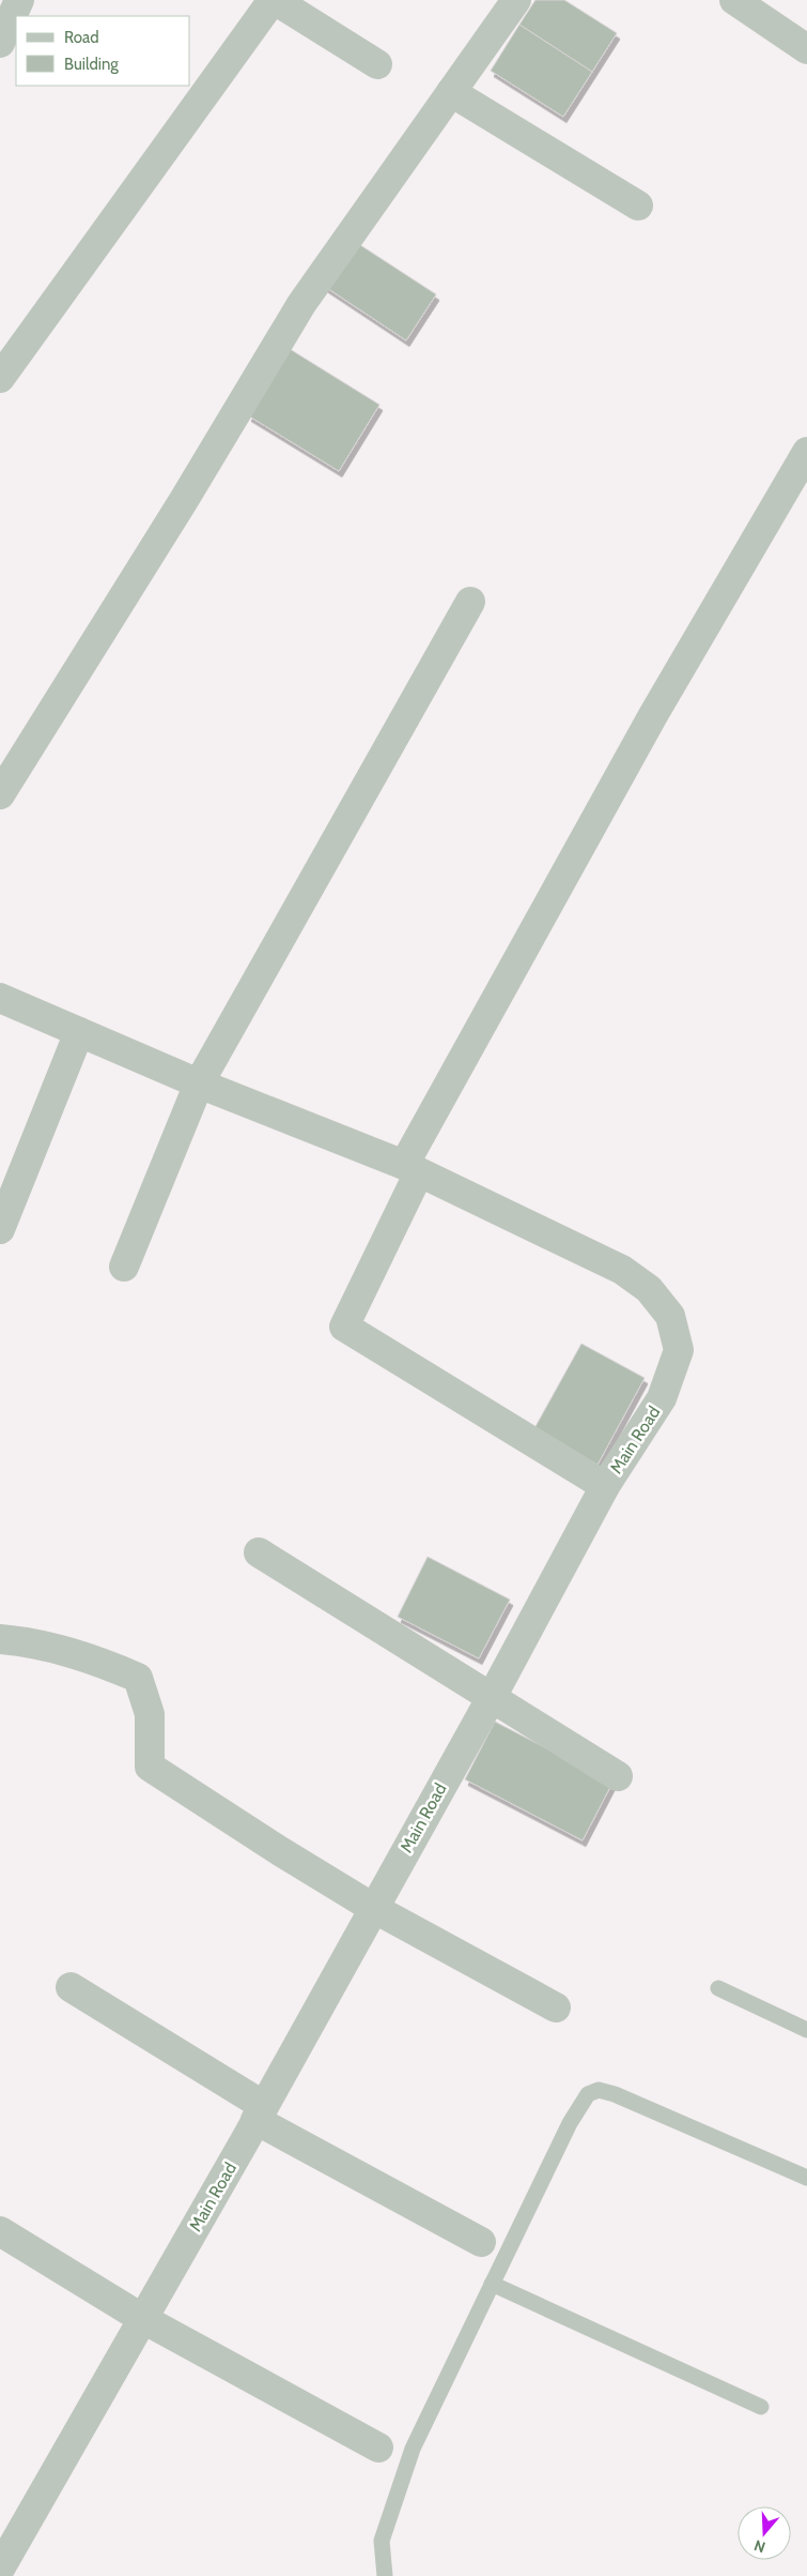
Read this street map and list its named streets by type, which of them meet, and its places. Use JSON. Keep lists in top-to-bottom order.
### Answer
{
  "streets": {
    "street": ["Main Road"]
  },
  "legend": ["Road", "Building"],
  "north": "bottom"
}
